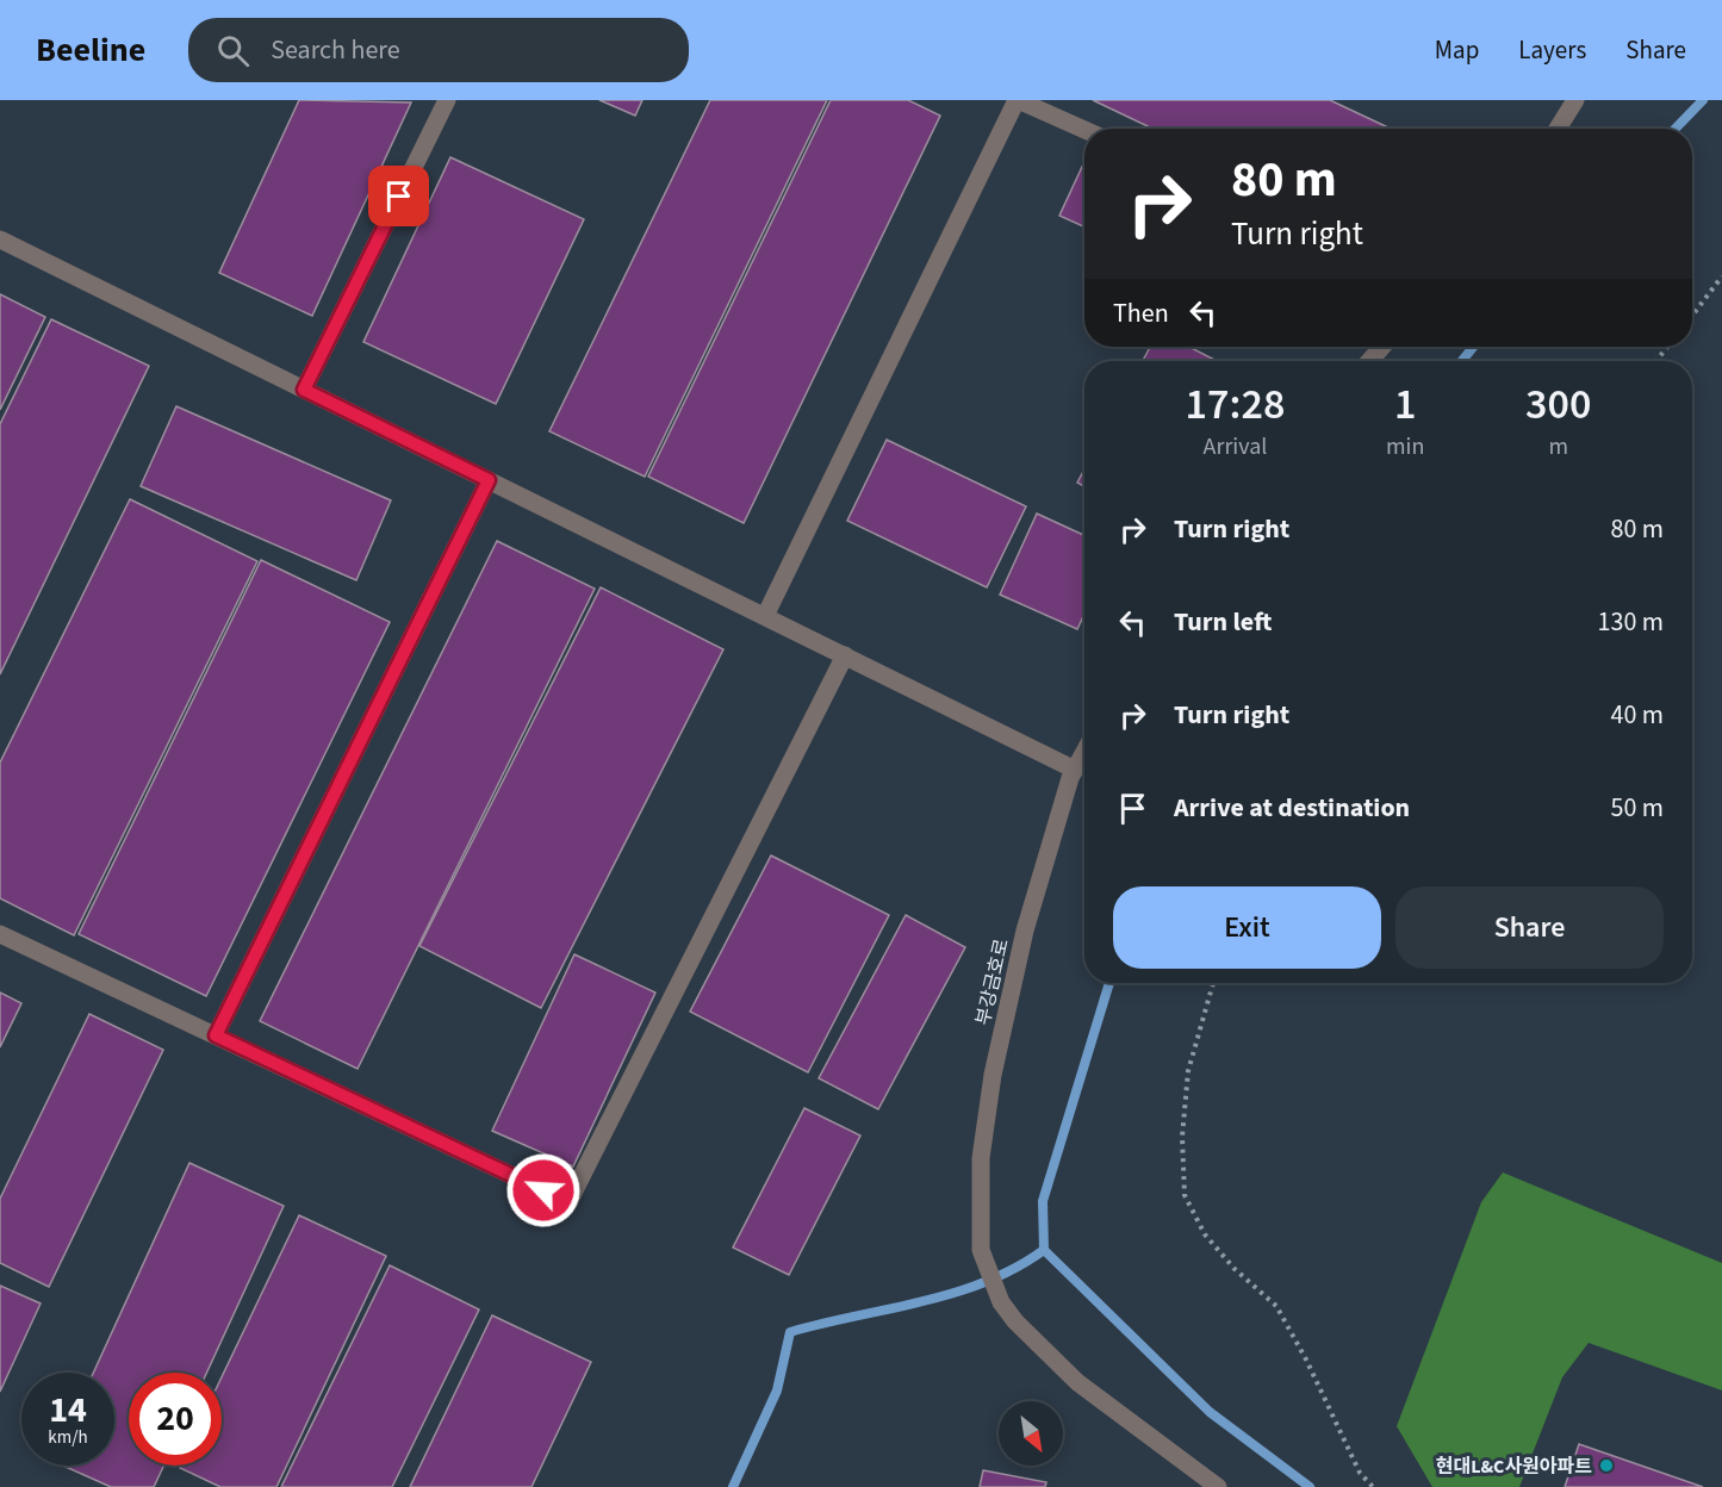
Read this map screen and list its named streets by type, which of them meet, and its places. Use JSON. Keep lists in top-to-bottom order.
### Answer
{
  "streets": {
    "street": ["부강금호로"]
  },
  "places": ["현대L&C사원아파트"],
  "north": "bottom right",
  "page": {
    "header": "Beeline",
    "search": "Search here",
    "nav": ["Map", "Layers", "Share"],
    "turn": ["80 m", "Turn right"],
    "then": "Then",
    "eta": [
      "17:28",
      "Arrival",
      "1",
      "min",
      "300",
      "m"
    ],
    "list": [
      {
        "name": "Turn right",
        "value": "80 m"
      },
      {
        "name": "Turn left",
        "value": "130 m"
      },
      {
        "name": "Turn right",
        "value": "40 m"
      },
      {
        "name": "Arrive at destination",
        "value": "50 m"
      }
    ],
    "buttons": ["Exit", "Share"],
    "speed": "14 km/h",
    "limit": "20"
  }
}
